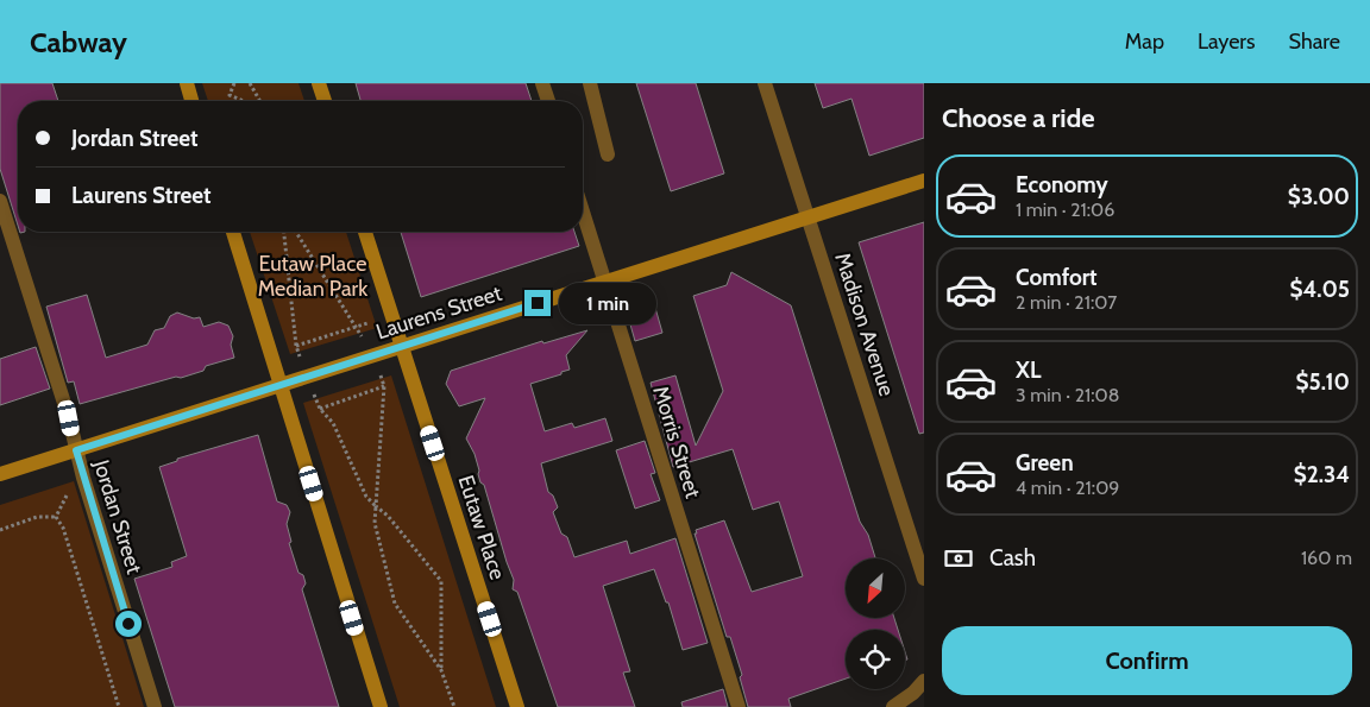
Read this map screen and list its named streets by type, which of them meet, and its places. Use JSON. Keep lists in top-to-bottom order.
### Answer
{
  "streets": {
    "street": [
      "Laurens Street",
      "Madison Avenue",
      "Morris Street",
      "Jordan Street",
      "Eutaw Place"
    ]
  },
  "crossings": [
    ["Laurens Street", "Madison Avenue"],
    ["Laurens Street", "Morris Street"],
    ["Laurens Street", "Jordan Street"],
    ["Laurens Street", "Eutaw Place"]
  ],
  "parks": ["Eutaw Place Median Park"],
  "north": "bottom left",
  "page": {
    "header": "Cabway",
    "nav": ["Map", "Layers", "Share"],
    "heading": "Choose a ride",
    "banner": ["Jordan Street", "Laurens Street"],
    "list": [
      {
        "name": "Economy",
        "note": "1 min · 21:06",
        "value": "$3.00"
      },
      {
        "name": "Comfort",
        "note": "2 min · 21:07",
        "value": "$4.05"
      },
      {
        "name": "XL",
        "note": "3 min · 21:08",
        "value": "$5.10"
      },
      {
        "name": "Green",
        "note": "4 min · 21:09",
        "value": "$2.34"
      }
    ],
    "bubble": "1 min",
    "pay": ["Cash", "160 m"],
    "buttons": "Confirm"
  }
}
